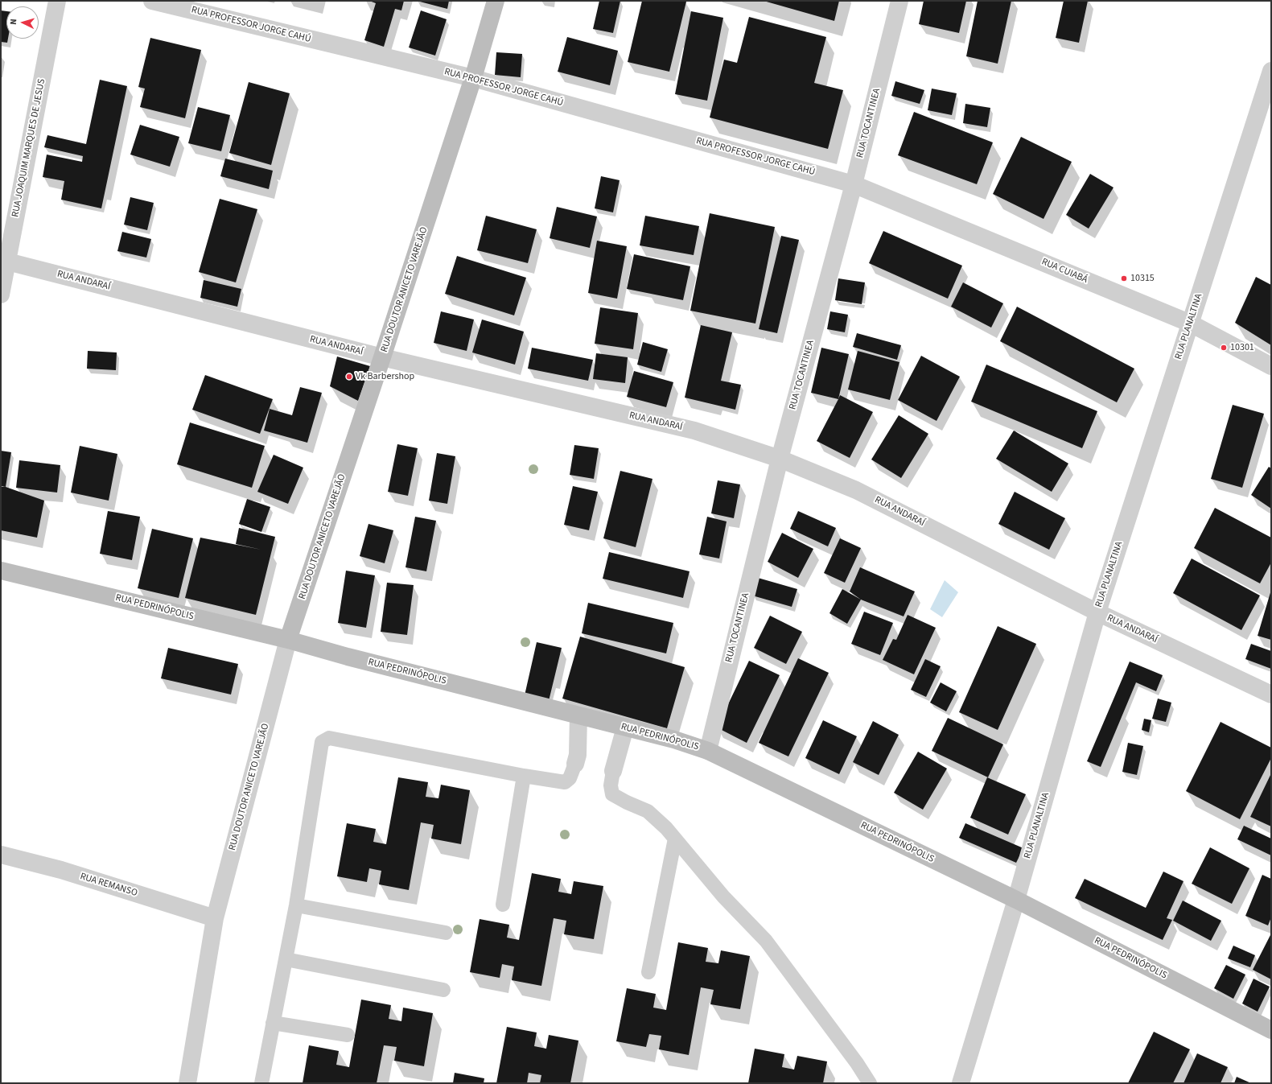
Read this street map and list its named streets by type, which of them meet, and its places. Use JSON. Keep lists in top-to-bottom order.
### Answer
{
  "streets": {
    "street": [
      "RUA PROFESSOR JORGE CAHÚ",
      "RUA TOCANTINEA",
      "RUA JOAQUIM MARQUES DE JESUS",
      "RUA CUIABÁ",
      "RUA ANDARAÍ",
      "RUA DOUTOR ANICETO VAREJÃO",
      "RUA PLANALTINA",
      "RUA PEDRINÓPOLIS",
      "RUA REMANSO"
    ]
  },
  "crossings": [
    ["RUA PROFESSOR JORGE CAHÚ", "RUA TOCANTINEA"],
    ["RUA PROFESSOR JORGE CAHÚ", "RUA CUIABÁ"],
    ["RUA PROFESSOR JORGE CAHÚ", "RUA DOUTOR ANICETO VAREJÃO"],
    ["RUA TOCANTINEA", "RUA CUIABÁ"],
    ["RUA TOCANTINEA", "RUA ANDARAÍ"],
    ["RUA TOCANTINEA", "RUA PEDRINÓPOLIS"],
    ["RUA JOAQUIM MARQUES DE JESUS", "RUA ANDARAÍ"],
    ["RUA CUIABÁ", "RUA PLANALTINA"],
    ["RUA ANDARAÍ", "RUA DOUTOR ANICETO VAREJÃO"],
    ["RUA ANDARAÍ", "RUA PLANALTINA"],
    ["RUA DOUTOR ANICETO VAREJÃO", "RUA PEDRINÓPOLIS"],
    ["RUA DOUTOR ANICETO VAREJÃO", "RUA REMANSO"],
    ["RUA PLANALTINA", "RUA PEDRINÓPOLIS"]
  ],
  "places": ["10315", "10301", "Vk Barbershop"],
  "north": "left"
}
